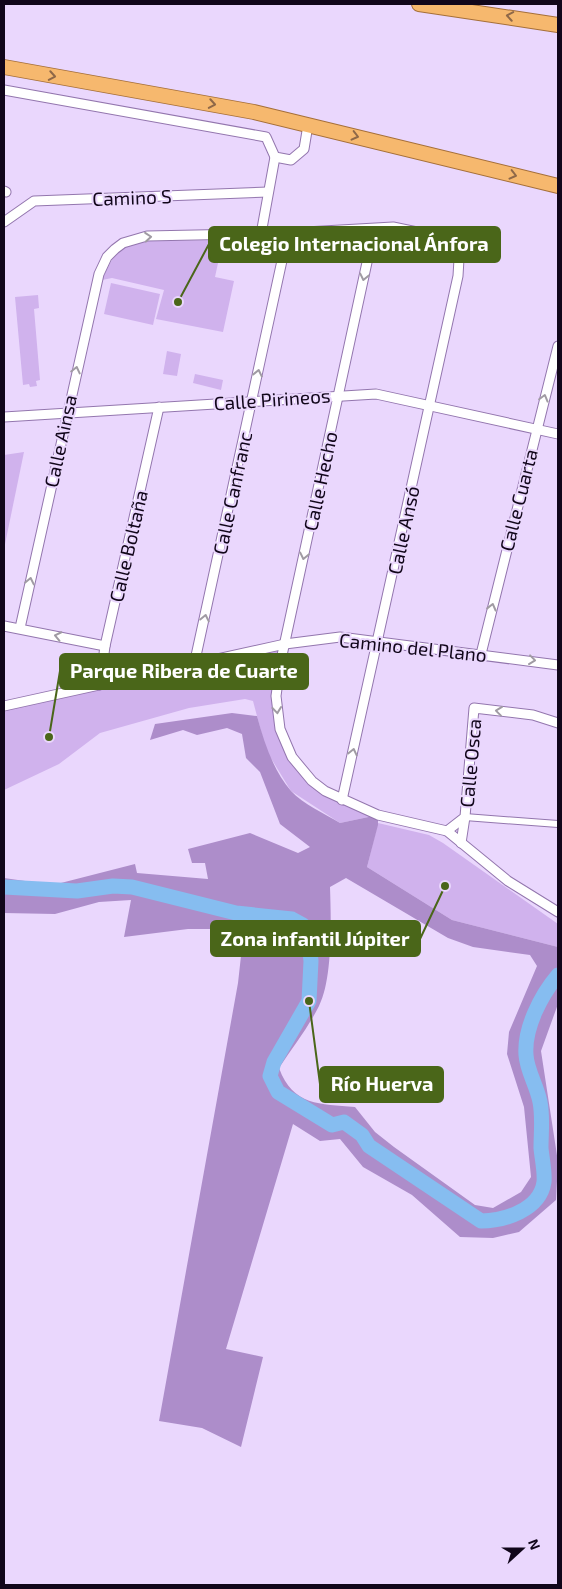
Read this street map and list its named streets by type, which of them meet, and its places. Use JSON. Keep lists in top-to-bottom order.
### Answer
{
  "streets": {
    "street": [
      "Camino S",
      "Calle Pirineos",
      "Calle Ainsa",
      "Calle Hecho",
      "Calle Canfranc",
      "Calle Cuarta",
      "Calle Ansó",
      "Calle Boltaña",
      "Camino del Plano",
      "Calle Osca"
    ]
  },
  "crossings": [
    ["Calle Pirineos", "Calle Ainsa"],
    ["Calle Pirineos", "Calle Hecho"],
    ["Calle Pirineos", "Calle Canfranc"],
    ["Calle Pirineos", "Calle Cuarta"],
    ["Calle Pirineos", "Calle Ansó"],
    ["Calle Pirineos", "Calle Boltaña"],
    ["Calle Hecho", "Calle Ansó"],
    ["Calle Hecho", "Camino del Plano"],
    ["Calle Hecho", "Calle Osca"],
    ["Calle Canfranc", "Camino del Plano"],
    ["Calle Cuarta", "Camino del Plano"],
    ["Calle Ansó", "Camino del Plano"],
    ["Calle Boltaña", "Camino del Plano"]
  ],
  "one_way": [
    "Calle Ainsa",
    "Calle Hecho",
    "Calle Canfranc",
    "Calle Cuarta"
  ],
  "places": [
    "Colegio Internacional Ánfora",
    "Parque Ribera de Cuarte",
    "Zona infantil Júpiter",
    "Río Huerva"
  ],
  "north": "right"
}
